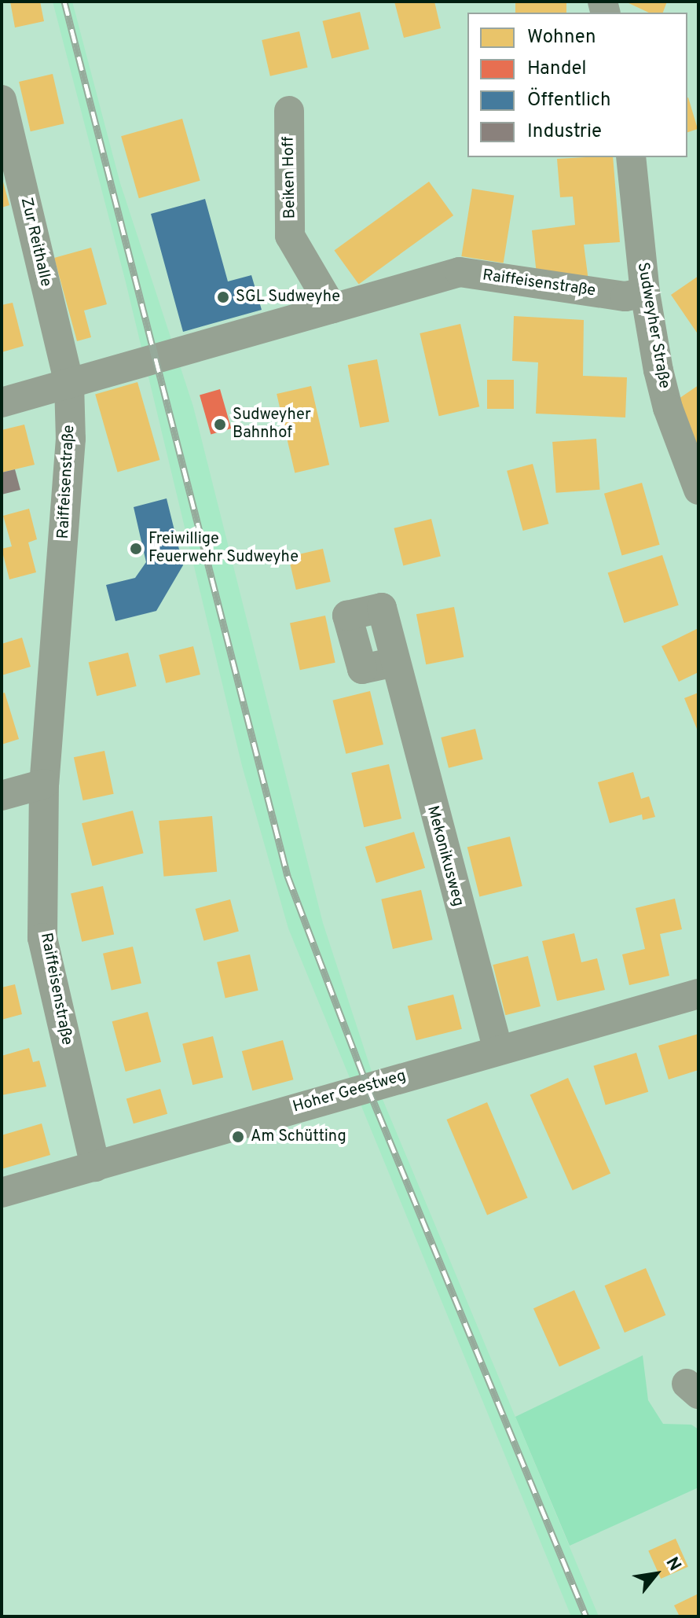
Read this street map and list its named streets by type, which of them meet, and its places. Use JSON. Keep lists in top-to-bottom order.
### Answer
{
  "streets": {
    "street": [
      "Beiken Hoff",
      "Zur Reithalle",
      "Raiffeisenstraße",
      "Sudweyher Straße",
      "Mekonikusweg",
      "Hoher Geestweg"
    ]
  },
  "crossings": [
    ["Beiken Hoff", "Raiffeisenstraße"],
    ["Zur Reithalle", "Raiffeisenstraße"],
    ["Raiffeisenstraße", "Sudweyher Straße"],
    ["Raiffeisenstraße", "Hoher Geestweg"],
    ["Mekonikusweg", "Hoher Geestweg"]
  ],
  "places": [
    "SGL Sudweyhe",
    "Sudweyher Bahnhof",
    "Freiwillige Feuerwehr Sudweyhe",
    "Am Schütting"
  ],
  "legend": [
    "Wohnen",
    "Handel",
    "Öffentlich",
    "Industrie"
  ],
  "north": "top right"
}
